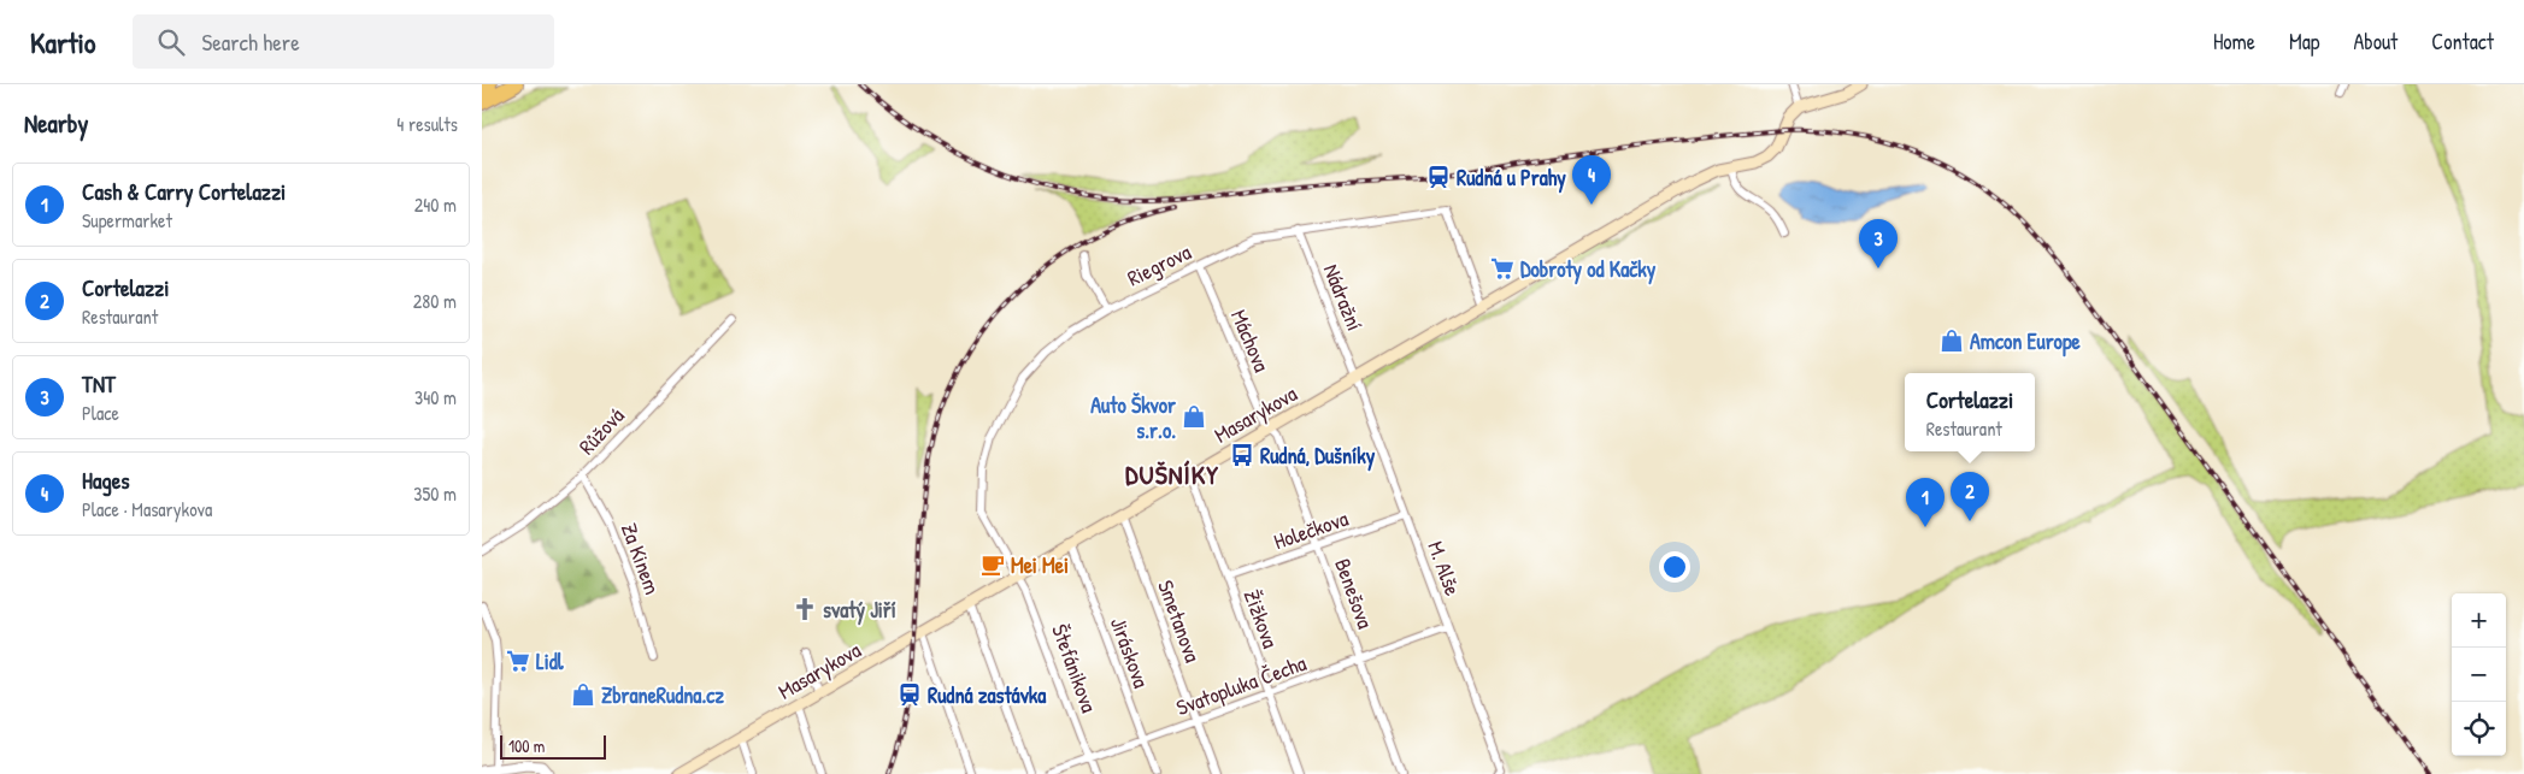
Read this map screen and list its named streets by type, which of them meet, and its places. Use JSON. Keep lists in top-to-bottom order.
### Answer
{
  "streets": {
    "main road": ["Masarykova"],
    "street": [
      "Riegrova",
      "Nádražní",
      "Máchova",
      "Růžová",
      "Holečkova",
      "Za Kinem",
      "M. Alše",
      "Benešova",
      "Žižkova",
      "Smetanova",
      "Jiráskova",
      "Štefánikova",
      "Svatopluka Čecha"
    ]
  },
  "crossings": [
    ["Riegrova", "Nádražní"],
    ["Riegrova", "Máchova"],
    ["Riegrova", "Masarykova"],
    ["Riegrova", "Štefánikova"],
    ["Nádražní", "Masarykova"],
    ["Nádražní", "M. Alše"],
    ["Máchova", "Masarykova"],
    ["Máchova", "Benešova"],
    ["Masarykova", "M. Alše"],
    ["Masarykova", "Benešova"],
    ["Masarykova", "Žižkova"],
    ["Masarykova", "Smetanova"],
    ["Masarykova", "Jiráskova"],
    ["Masarykova", "Štefánikova"],
    ["Růžová", "Za Kinem"],
    ["Holečkova", "M. Alše"],
    ["Holečkova", "Benešova"],
    ["Holečkova", "Žižkova"],
    ["M. Alše", "Svatopluka Čecha"],
    ["Benešova", "Svatopluka Čecha"],
    ["Žižkova", "Svatopluka Čecha"],
    ["Smetanova", "Svatopluka Čecha"],
    ["Jiráskova", "Svatopluka Čecha"],
    ["Štefánikova", "Svatopluka Čecha"]
  ],
  "districts": ["DUŠNÍKY"],
  "places": {
    "station": ["Rudná u Prahy", "Rudná zastávka"],
    "supermarket": ["Dobroty od Kačky", "Lidl"],
    "shop": ["Amcon Europe", "Auto Škvor s.r.o.", "ZbraneRudna.cz"],
    "bus stop": ["Rudná, Dušníky"],
    "cafe": ["Mei Mei"],
    "church": ["svatý Jiří"]
  },
  "scale_bar": "100 m",
  "page": {
    "header": "Kartio",
    "search": "Search here",
    "nav": [
      "Home",
      "Map",
      "About",
      "Contact"
    ],
    "heading": ["Nearby", "4 results"],
    "pins": [
      "4",
      "3",
      "2",
      "1"
    ],
    "list": [
      {
        "mark": "1",
        "name": "Cash & Carry Cortelazzi",
        "note": "Supermarket",
        "value": "240 m"
      },
      {
        "mark": "2",
        "name": "Cortelazzi",
        "note": "Restaurant",
        "value": "280 m"
      },
      {
        "mark": "3",
        "name": "TNT",
        "note": "Place",
        "value": "340 m"
      },
      {
        "mark": "4",
        "name": "Hages",
        "note": "Place · Masarykova",
        "value": "350 m"
      }
    ],
    "popup": ["Cortelazzi", "Restaurant"],
    "map_buttons": ["+", "−"],
    "scale": "100 m"
  }
}
